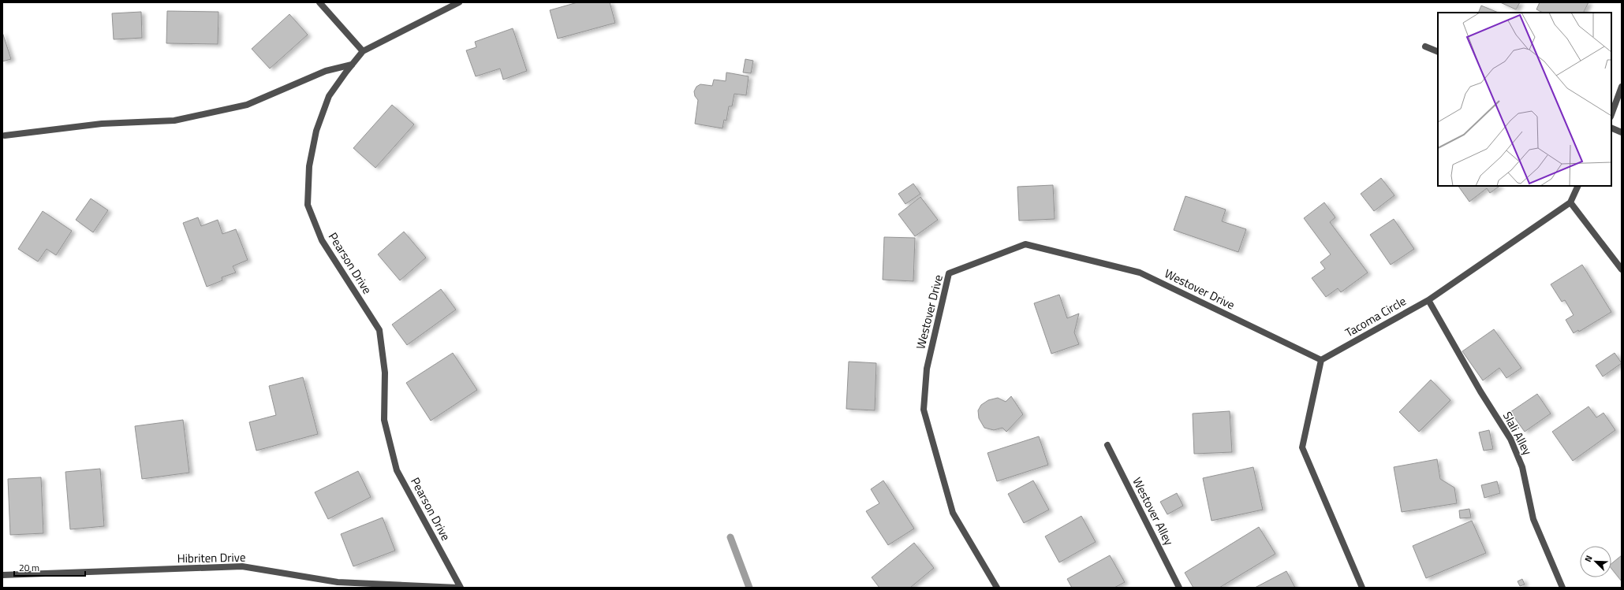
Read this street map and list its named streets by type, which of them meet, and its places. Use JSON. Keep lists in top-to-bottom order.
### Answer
{
  "streets": {
    "street": [
      "Pearson Drive",
      "Westover Drive",
      "Tacoma Circle",
      "Slali Alley",
      "Westover Alley",
      "Hibriten Drive"
    ]
  },
  "crossings": [
    ["Westover Drive", "Tacoma Circle"],
    ["Tacoma Circle", "Slali Alley"]
  ],
  "scale_bar": "20 m",
  "north": "top left"
}
